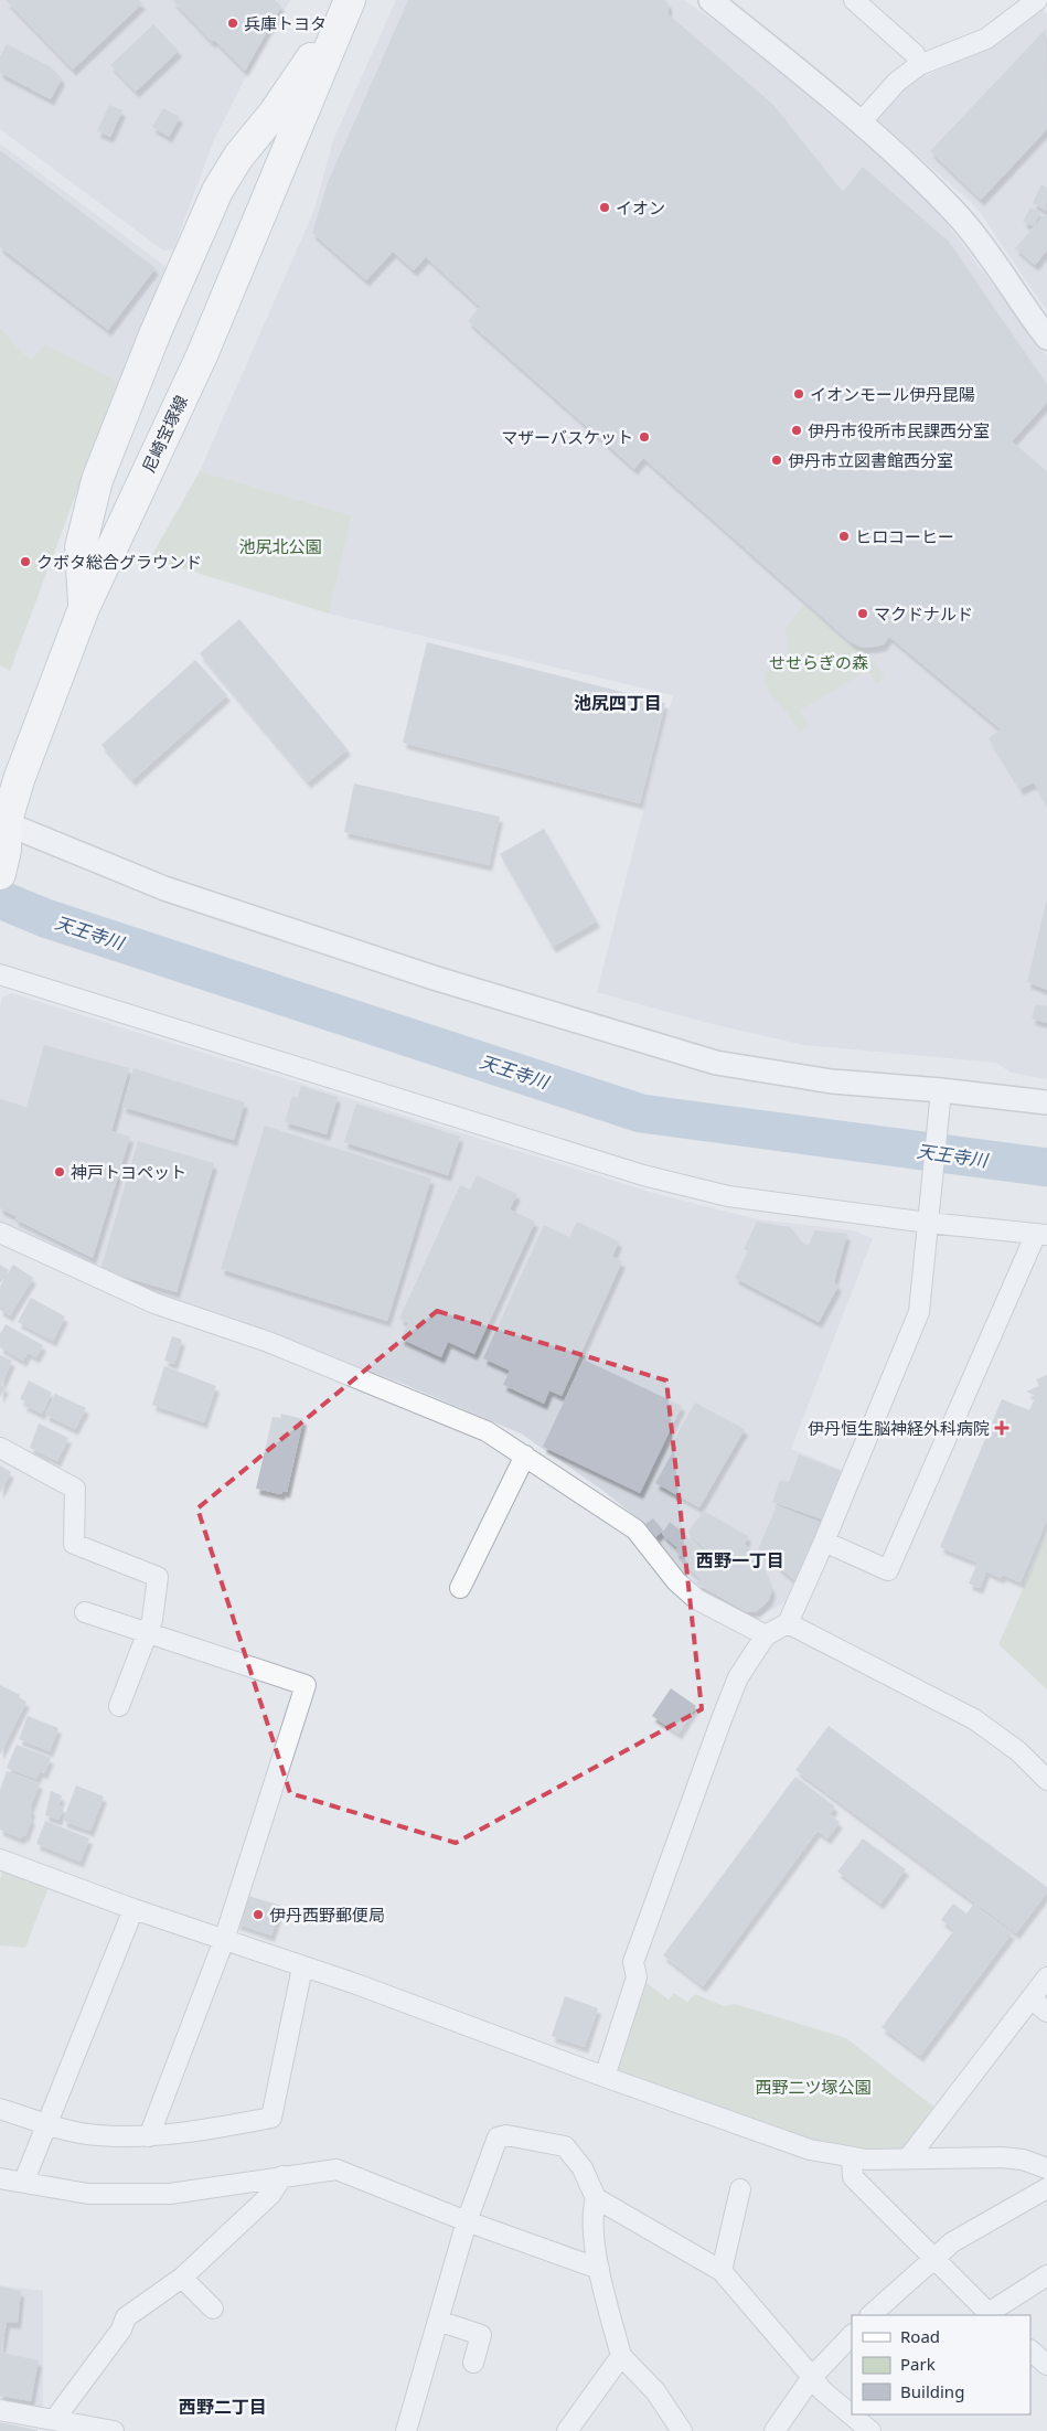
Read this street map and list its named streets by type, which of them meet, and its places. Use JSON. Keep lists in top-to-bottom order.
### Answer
{
  "streets": {
    "main road": ["尼崎宝塚線"]
  },
  "districts": ["池尻四丁目", "西野一丁目", "西野二丁目"],
  "water": ["天王寺川"],
  "parks": ["池尻北公園", "せせらぎの森", "西野二ツ塚公園"],
  "places": {
    "other": [
      "兵庫トヨタ",
      "イオン",
      "イオンモール伊丹昆陽",
      "伊丹市役所市民課西分室",
      "マザーバスケット",
      "伊丹市立図書館西分室",
      "ヒロコーヒー",
      "クボタ総合グラウンド",
      "マクドナルド",
      "神戸トヨペット",
      "伊丹西野郵便局"
    ],
    "health": ["伊丹恒生脳神経外科病院"]
  },
  "legend": ["Road", "Park", "Building"]
}
